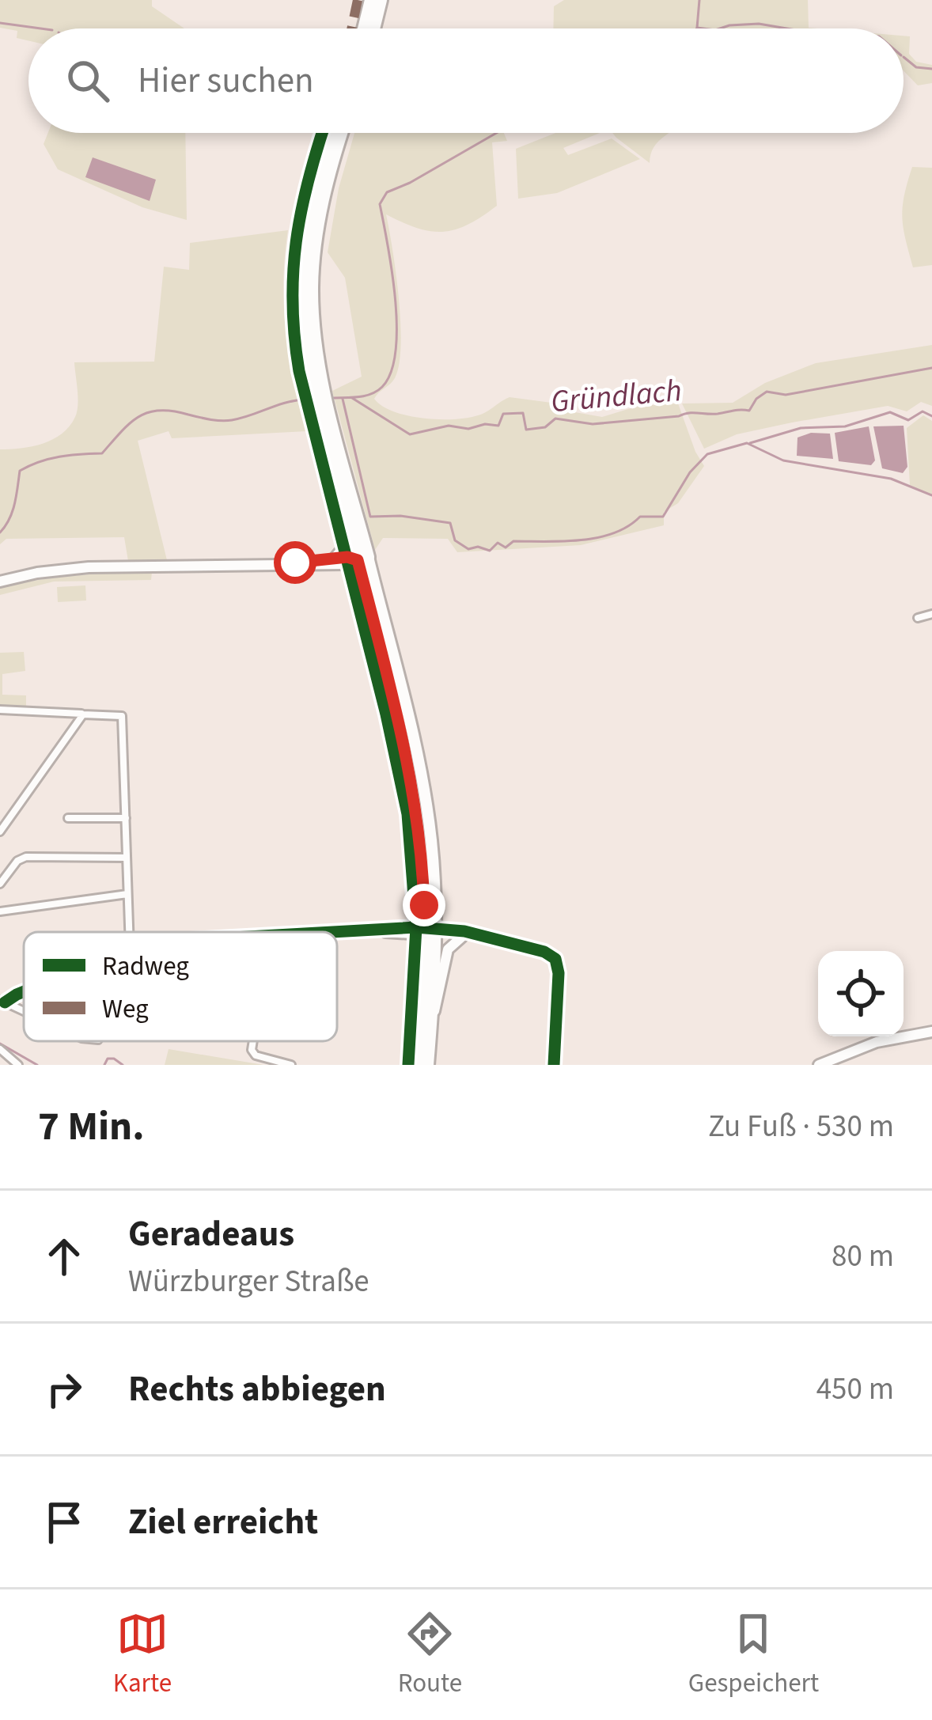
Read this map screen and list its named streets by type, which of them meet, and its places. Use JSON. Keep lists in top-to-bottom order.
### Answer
{
  "water": ["Gründlach"],
  "legend": ["Radweg", "Weg"],
  "page": {
    "search": "Hier suchen",
    "heading": ["7 Min.", "Zu Fuß · 530 m"],
    "list": [
      ["Geradeaus", "Würzburger Straße", "80 m"],
      ["Rechts abbiegen", "450 m"],
      "Ziel erreicht"
    ],
    "nav": ["Karte", "Route", "Gespeichert"]
  }
}
